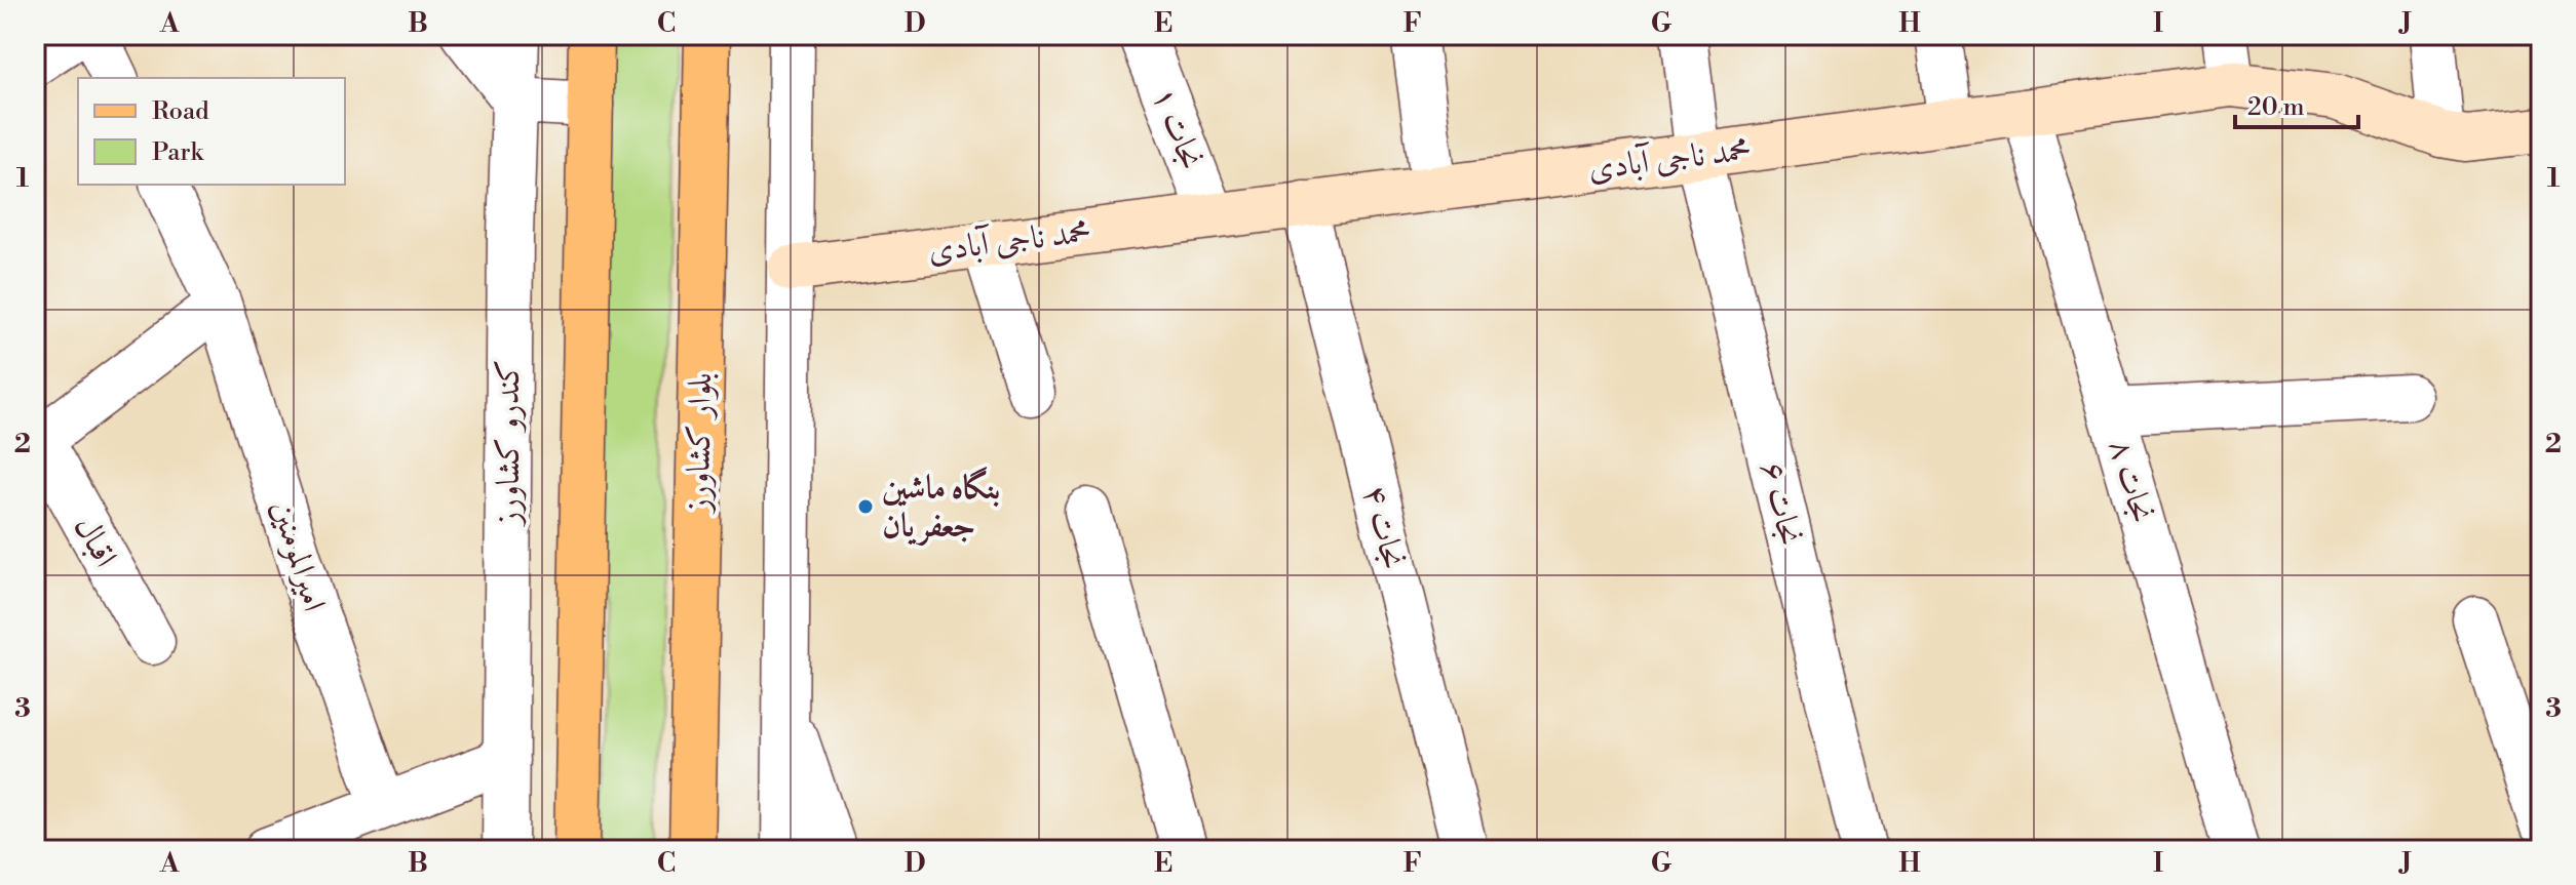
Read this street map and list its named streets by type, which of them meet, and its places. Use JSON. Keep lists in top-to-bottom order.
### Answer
{
  "streets": {
    "main road": ["بلوار کشاورز"],
    "street": [
      "نجات ۱",
      "محمد ناجی آبادی",
      "کندرو کشاورز",
      "نجات ۸",
      "نجات ۶",
      "نجات ۴",
      "اقبال",
      "امیرالمومنین"
    ]
  },
  "crossings": [
    ["نجات ۱", "محمد ناجی آبادی"],
    ["محمد ناجی آبادی", "نجات ۸"],
    ["محمد ناجی آبادی", "نجات ۶"],
    ["محمد ناجی آبادی", "نجات ۴"]
  ],
  "places": ["بنگاه ماشین جعفریان"],
  "legend": ["Road", "Park"],
  "scale_bar": "20 m",
  "grid": {
    "columns": [
      "A",
      "B",
      "C",
      "D",
      "E",
      "F",
      "G",
      "H",
      "I",
      "J"
    ],
    "rows": ["1", "2", "3"]
  }
}
